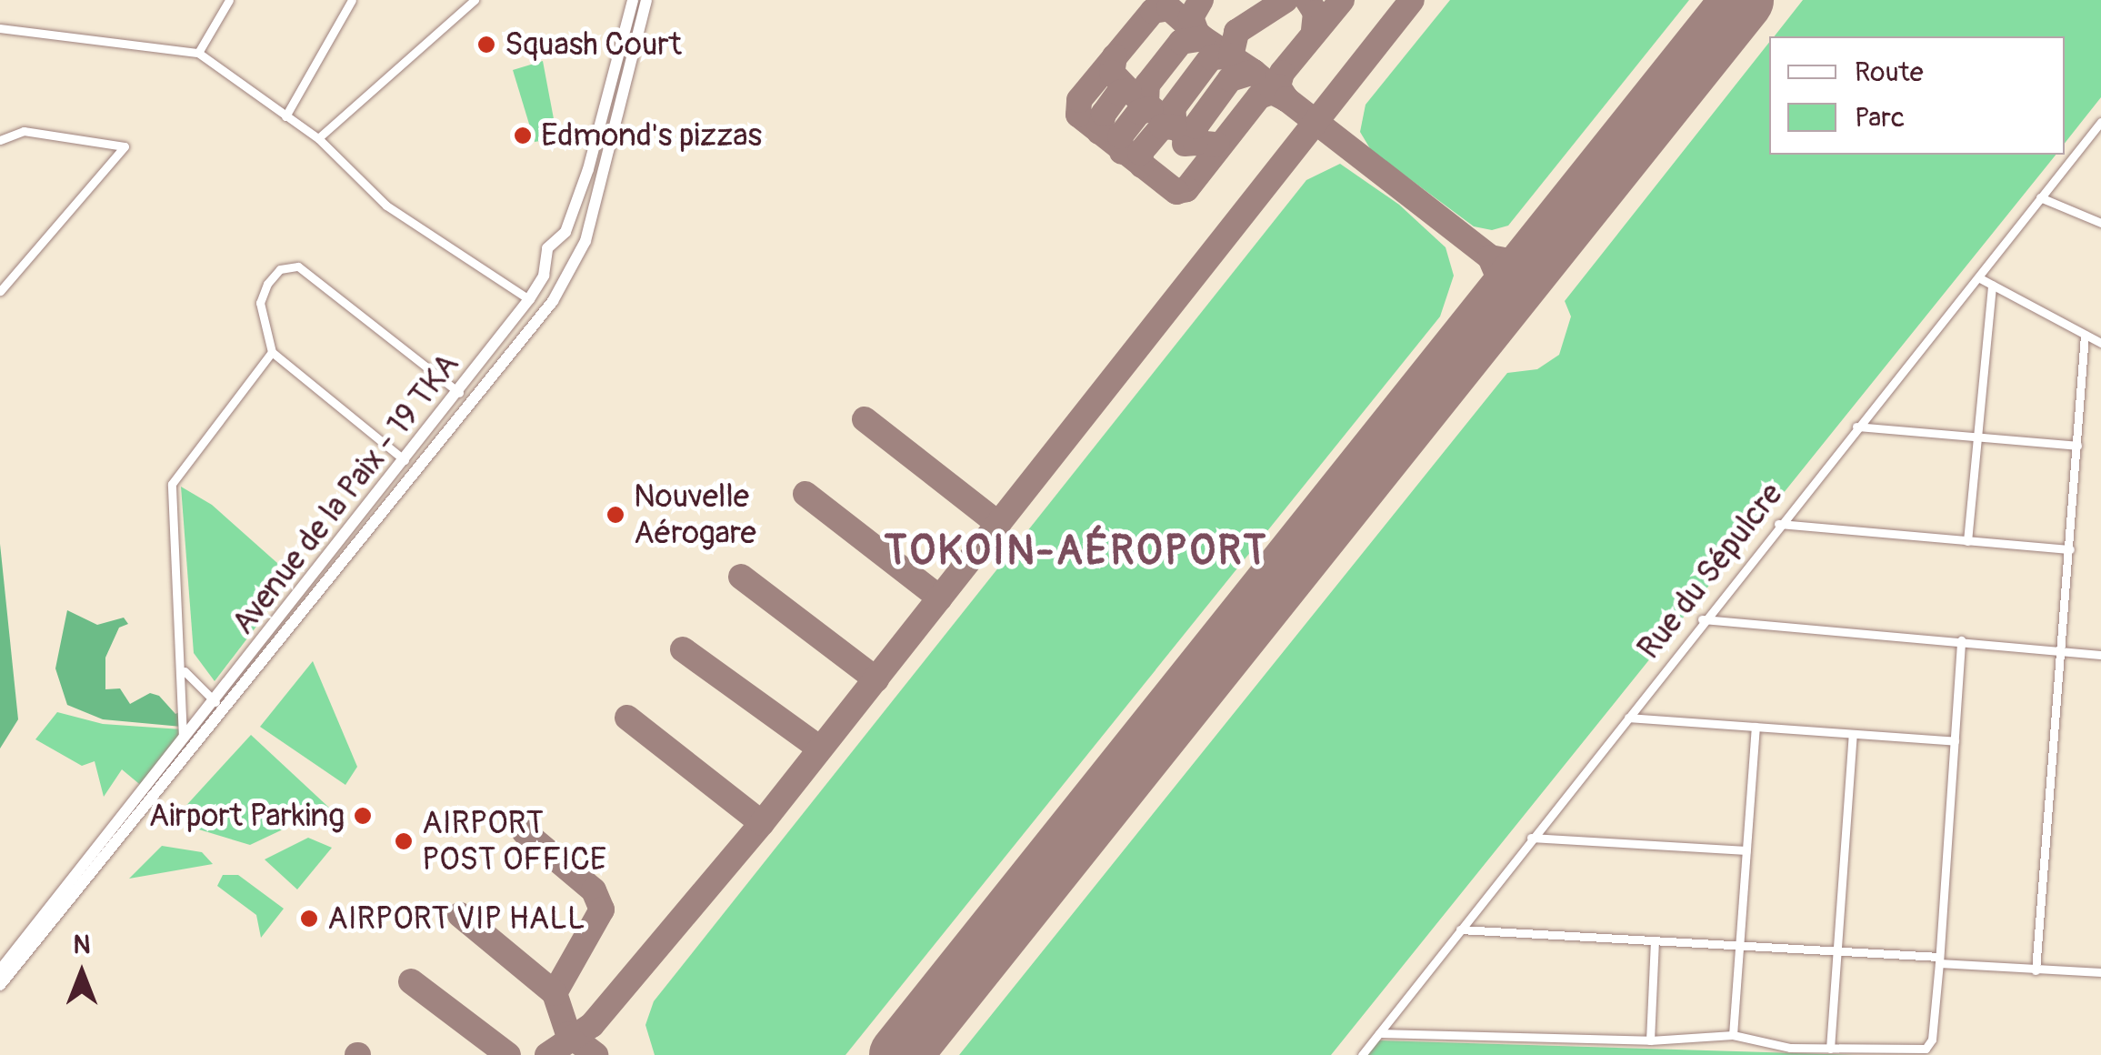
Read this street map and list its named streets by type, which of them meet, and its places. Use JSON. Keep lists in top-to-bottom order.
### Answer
{
  "streets": {
    "main road": ["Avenue de la Paix - 19 TKA"],
    "street": ["Rue du Sépulcre"]
  },
  "districts": ["TOKOIN-AÉROPORT"],
  "places": [
    "Squash Court",
    "Edmond's pizzas",
    "Nouvelle Aérogare",
    "Airport Parking",
    "AIRPORT POST OFFICE",
    "AIRPORT VIP HALL"
  ],
  "legend": ["Route", "Parc"],
  "north": "top"
}
